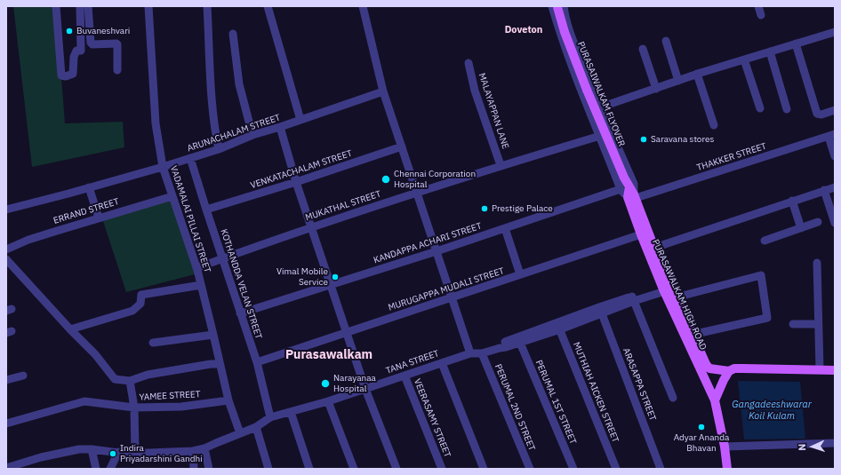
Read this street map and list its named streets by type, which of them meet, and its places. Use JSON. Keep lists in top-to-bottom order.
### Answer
{
  "streets": {
    "main road": ["PURASAIWALKAM FLYOVER", "PURASAWALKAM HIGH ROAD"],
    "street": [
      "MALAYAPPAN LANE",
      "ARUNACHALAM STREET",
      "THAKKER STREET",
      "VENKATACHALAM STREET",
      "MUKATHAL STREET",
      "ERRAND STREET",
      "VADAMALAI PILLAI STREET",
      "KANDAPPA ACHARI STREET",
      "KOTHANDDA VELAN STREET",
      "MURUGAPPA MUDALI STREET",
      "TANA STREET",
      "ARASAPPA STREET",
      "MUTHIAH AICKEN STREET",
      "YAMEE STREET",
      "PERUMAL 1ST STREET",
      "PERUMAL 2ND STREET",
      "VEERASAMY STREET"
    ]
  },
  "crossings": [
    ["PURASAIWALKAM FLYOVER", "THAKKER STREET"],
    ["PURASAIWALKAM FLYOVER", "KANDAPPA ACHARI STREET"],
    ["PURASAIWALKAM FLYOVER", "PURASAWALKAM HIGH ROAD"],
    ["MALAYAPPAN LANE", "MUKATHAL STREET"],
    ["ARUNACHALAM STREET", "VADAMALAI PILLAI STREET"],
    ["ARUNACHALAM STREET", "KOTHANDDA VELAN STREET"],
    ["THAKKER STREET", "KANDAPPA ACHARI STREET"],
    ["THAKKER STREET", "PURASAWALKAM HIGH ROAD"],
    ["VENKATACHALAM STREET", "KOTHANDDA VELAN STREET"],
    ["MUKATHAL STREET", "VADAMALAI PILLAI STREET"],
    ["MUKATHAL STREET", "KOTHANDDA VELAN STREET"],
    ["ERRAND STREET", "VADAMALAI PILLAI STREET"],
    ["VADAMALAI PILLAI STREET", "TANA STREET"],
    ["VADAMALAI PILLAI STREET", "YAMEE STREET"],
    ["KANDAPPA ACHARI STREET", "KOTHANDDA VELAN STREET"],
    ["KANDAPPA ACHARI STREET", "PURASAWALKAM HIGH ROAD"],
    ["KOTHANDDA VELAN STREET", "MURUGAPPA MUDALI STREET"],
    ["KOTHANDDA VELAN STREET", "TANA STREET"],
    ["MURUGAPPA MUDALI STREET", "PURASAWALKAM HIGH ROAD"],
    ["TANA STREET", "MUTHIAH AICKEN STREET"],
    ["TANA STREET", "PERUMAL 1ST STREET"],
    ["TANA STREET", "PERUMAL 2ND STREET"],
    ["TANA STREET", "VEERASAMY STREET"]
  ],
  "districts": ["Doveton", "Purasawalkam"],
  "water": ["Gangadeeshwarar Koil Kulam"],
  "places": [
    "Buvaneshvari",
    "Saravana stores",
    "Chennai Corporation Hospital",
    "Prestige Palace",
    "Vimal Mobile Service",
    "Narayanaa Hospital",
    "Adyar Ananda Bhavan",
    "Indira Priyadarshini Gandhi"
  ],
  "north": "left"
}
